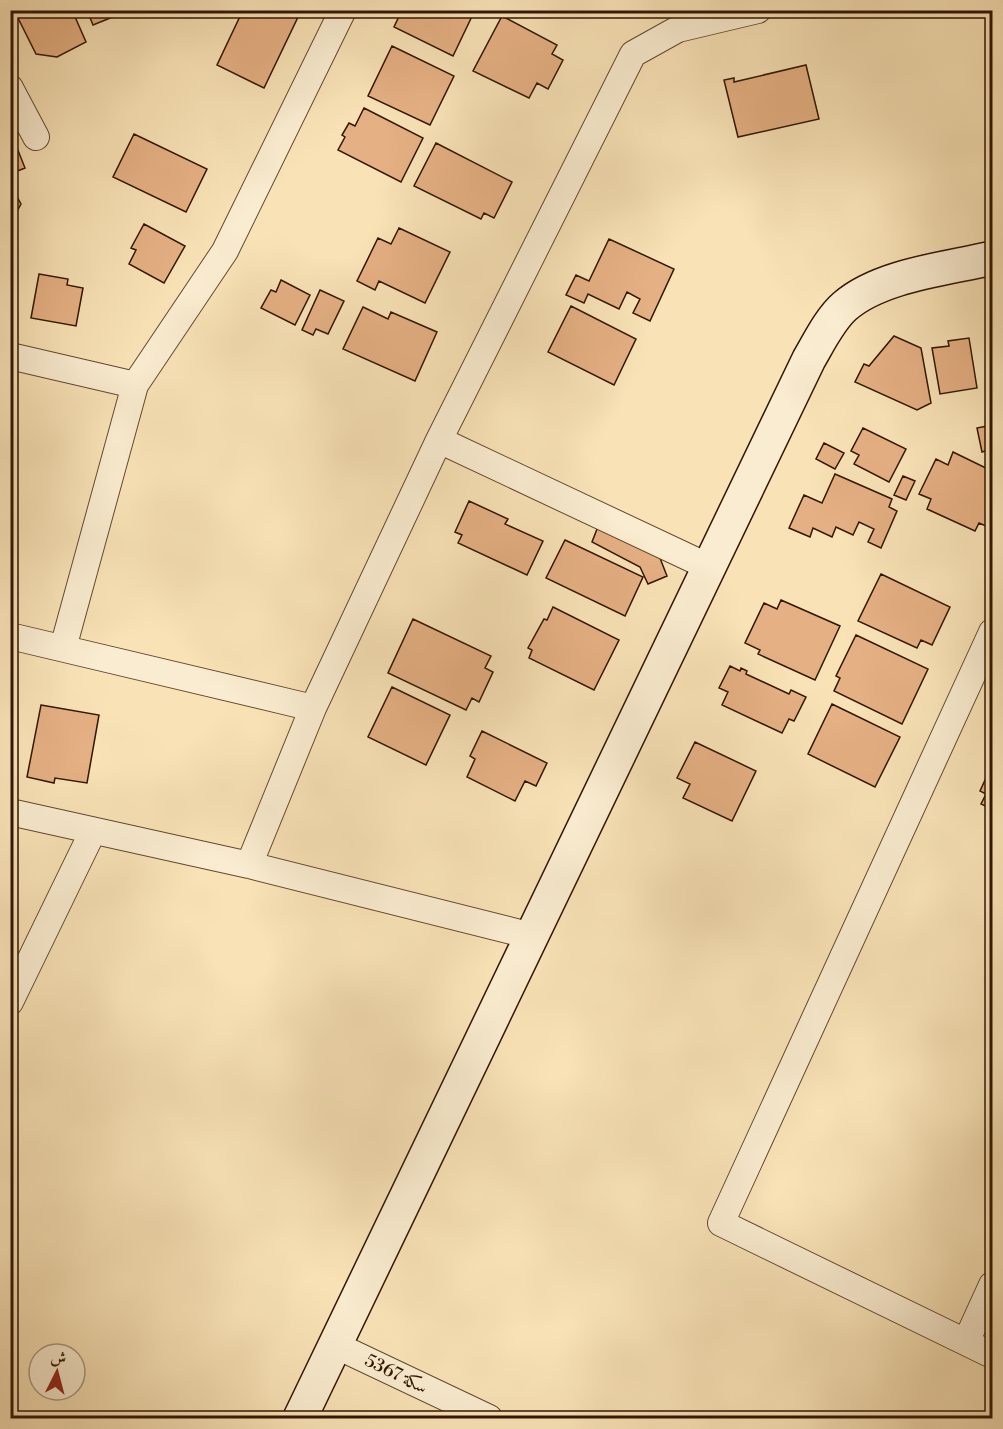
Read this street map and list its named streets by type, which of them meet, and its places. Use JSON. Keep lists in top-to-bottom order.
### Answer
{
  "streets": {
    "street": ["سكة 5367"]
  },
  "north": "top"
}
